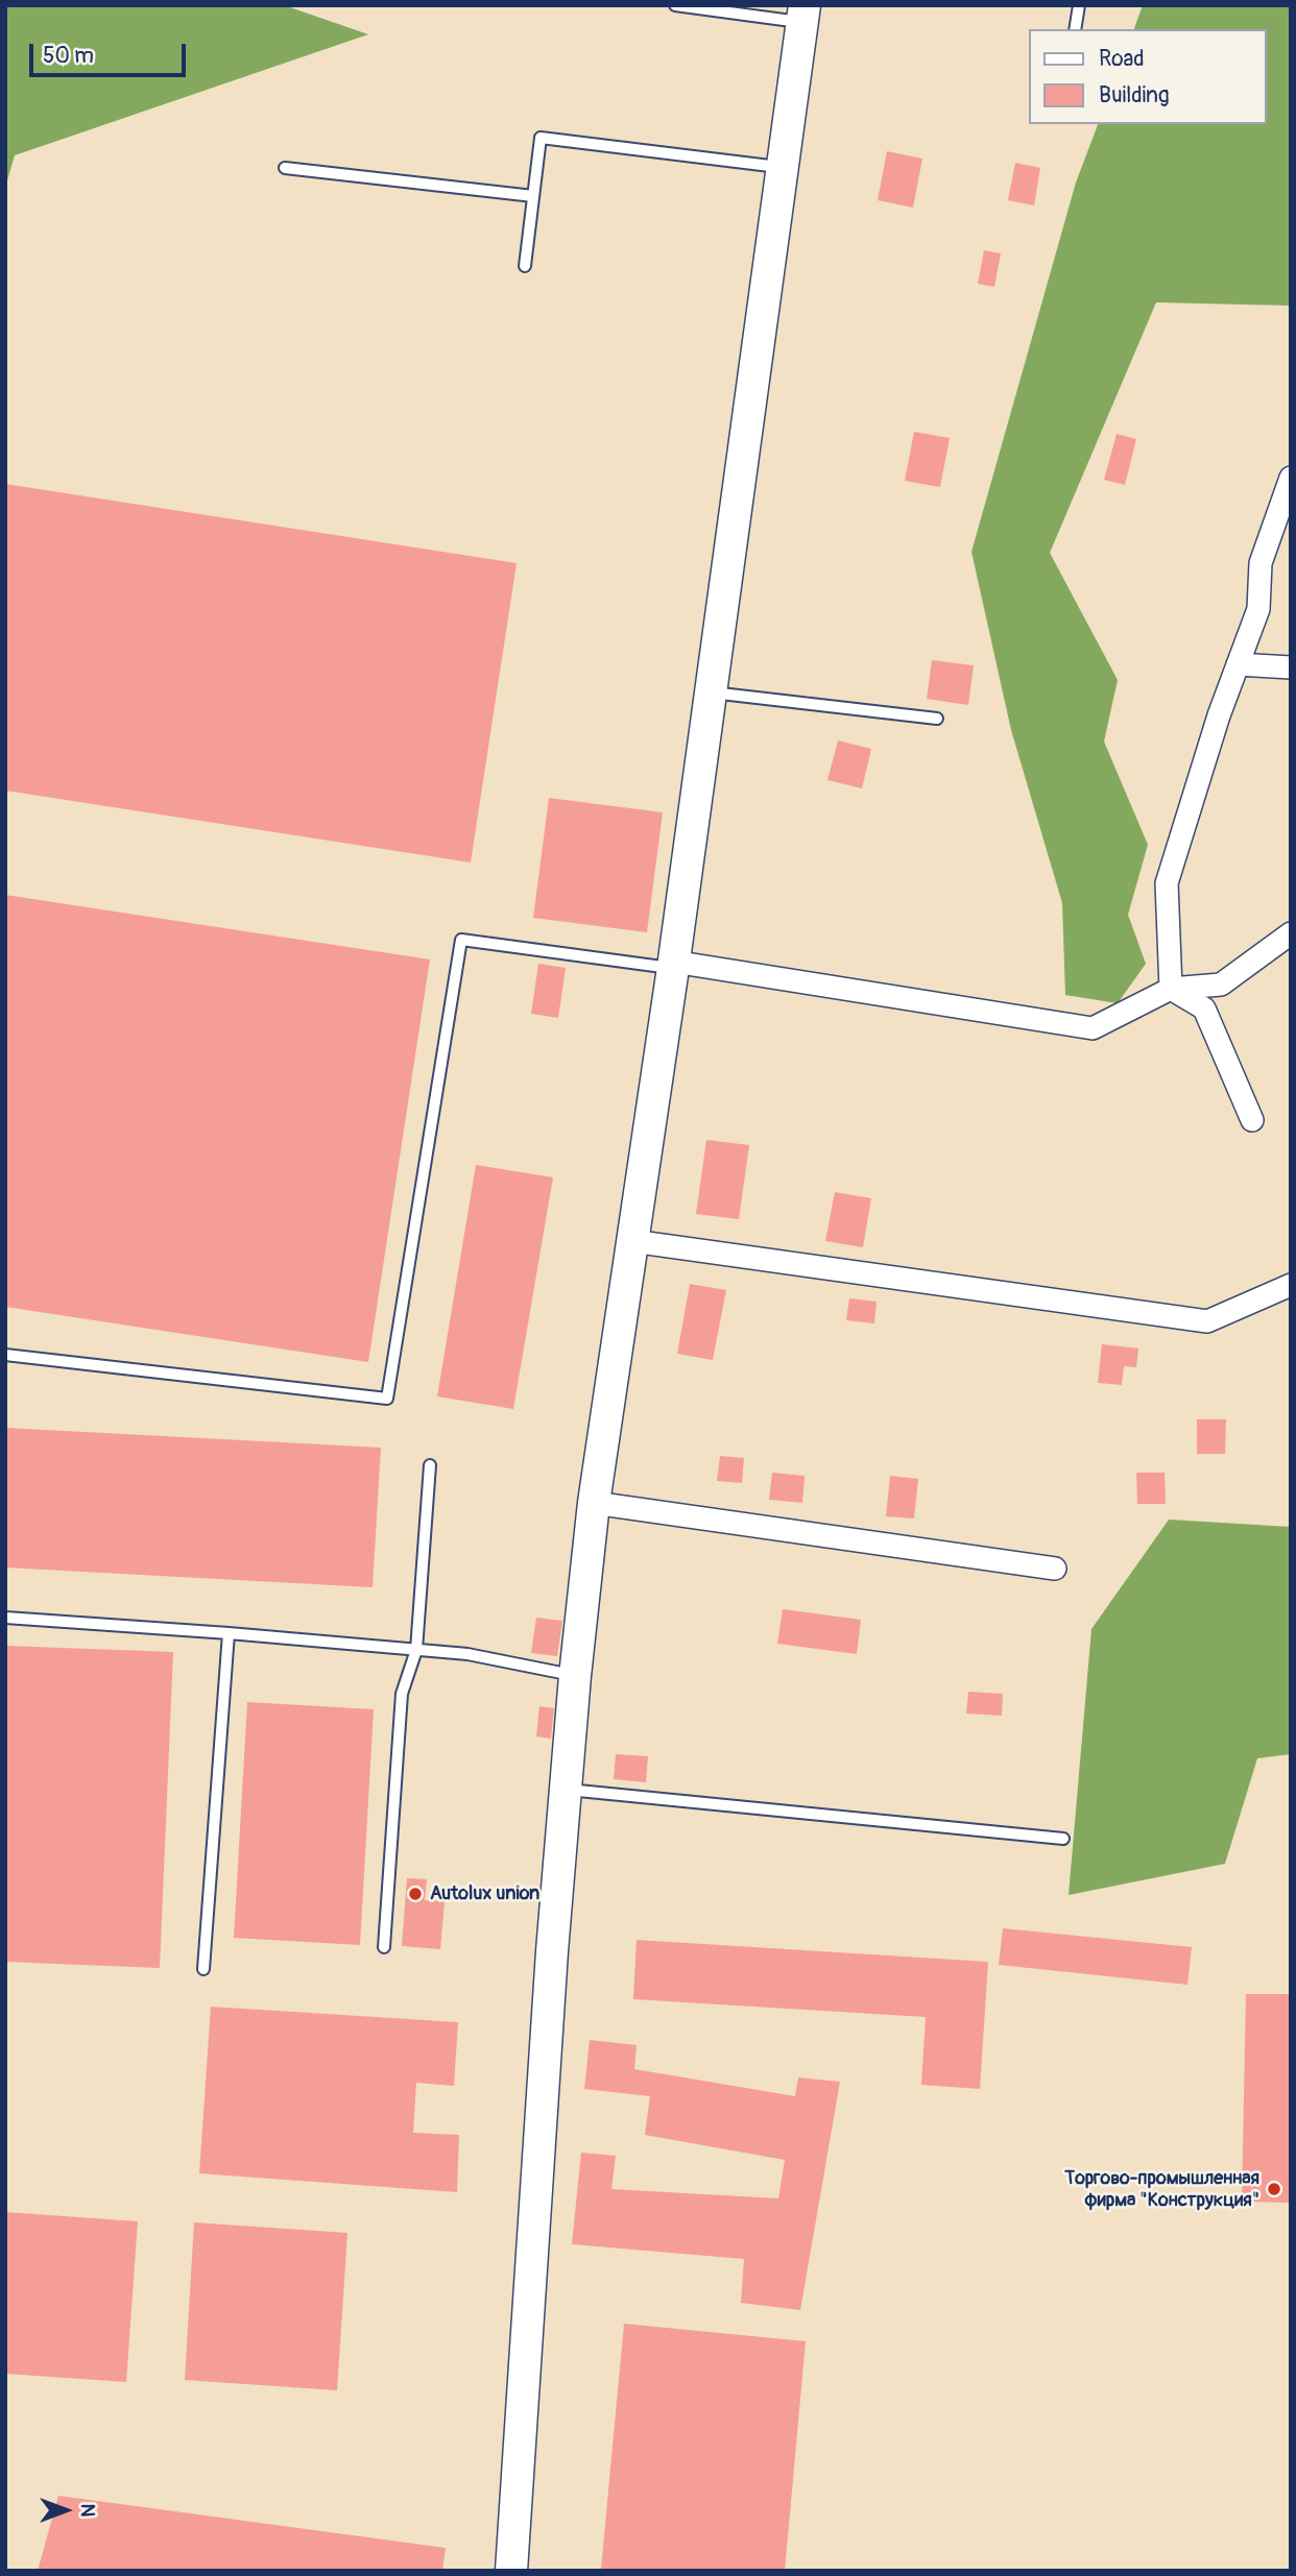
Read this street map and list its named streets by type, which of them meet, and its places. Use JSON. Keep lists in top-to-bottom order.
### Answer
{
  "places": ["Autolux union", "Торгово-промышленная фирма \"Конструкция\""],
  "legend": ["Road", "Building"],
  "scale_bar": "50 m",
  "north": "right"
}
